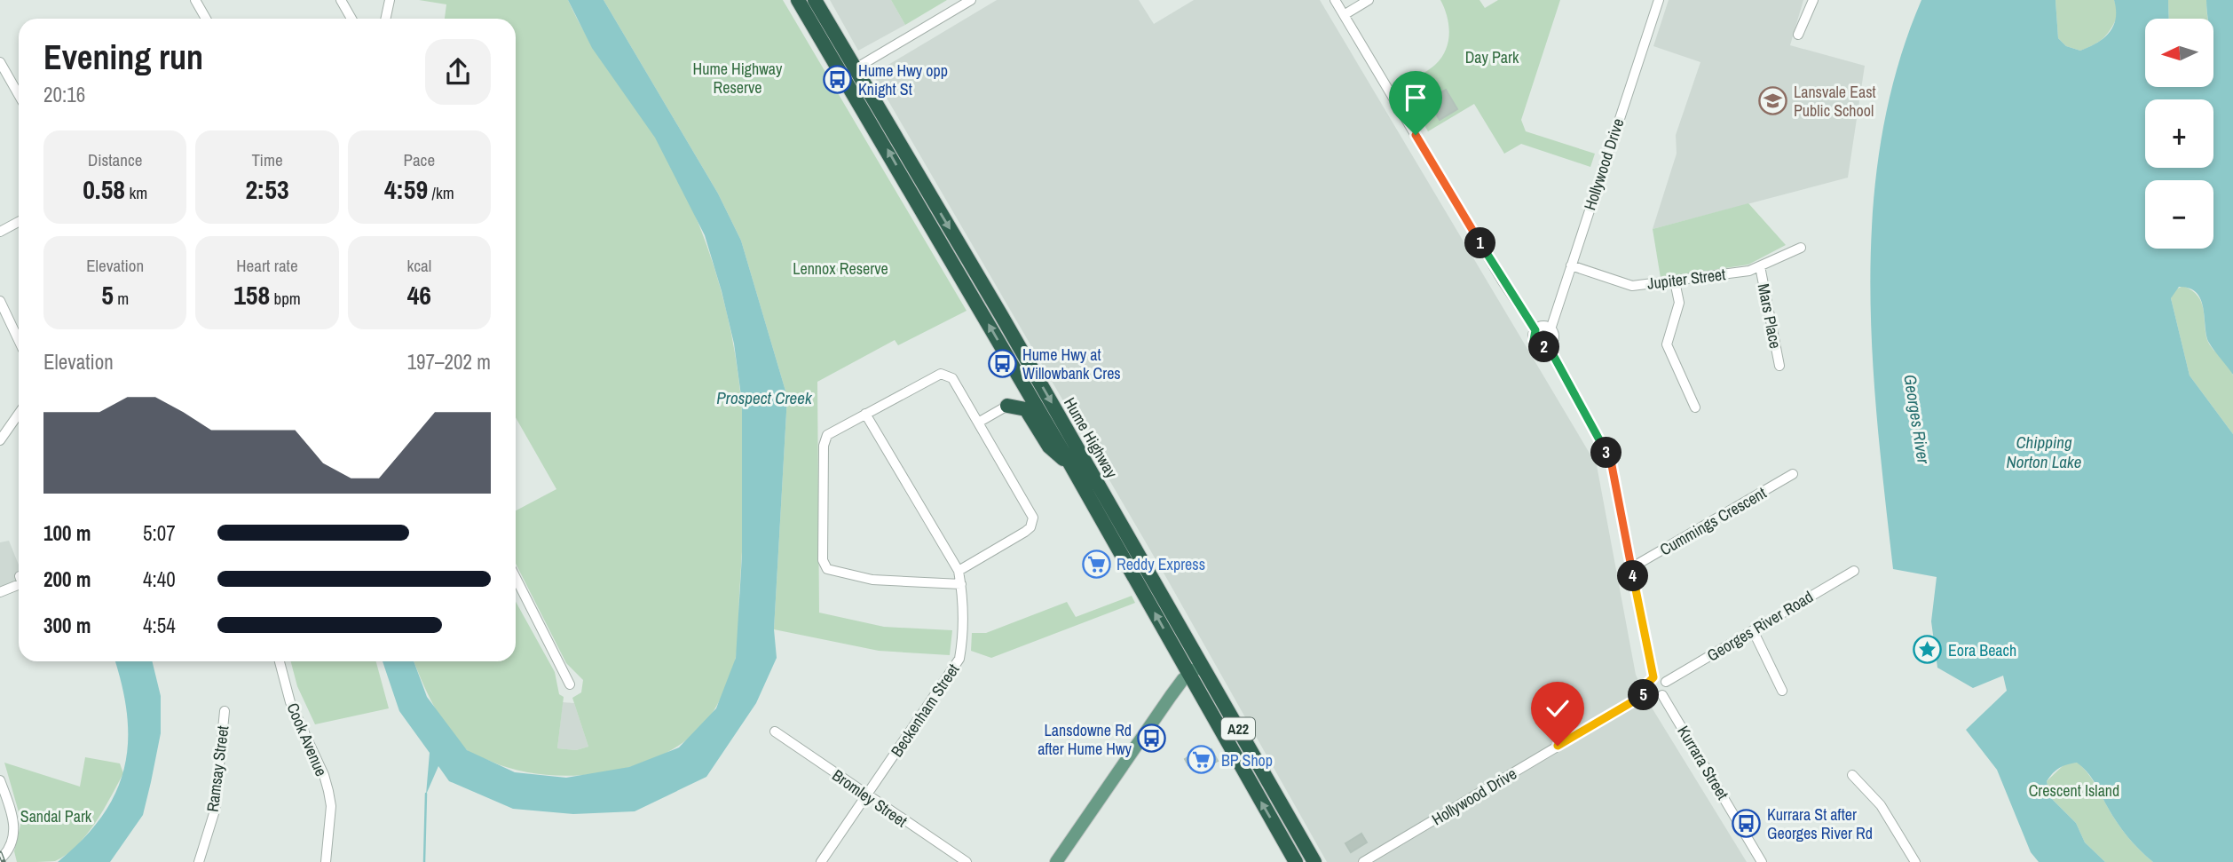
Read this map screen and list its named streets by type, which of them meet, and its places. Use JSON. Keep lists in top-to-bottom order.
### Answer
{
  "streets": {
    "highway": ["Hume Highway", "A22"],
    "street": [
      "Hollywood Drive",
      "Jupiter Street",
      "Mars Place",
      "Cummings Crescent",
      "Georges River Road",
      "Beckenham Street",
      "Cook Avenue",
      "Kurrara Street",
      "Ramsay Street",
      "Bromley Street"
    ]
  },
  "crossings": [
    ["Hollywood Drive", "Jupiter Street"],
    ["Hollywood Drive", "Georges River Road"],
    ["Hollywood Drive", "Kurrara Street"],
    ["Jupiter Street", "Mars Place"],
    ["Georges River Road", "Kurrara Street"],
    ["Beckenham Street", "Bromley Street"]
  ],
  "water": ["Prospect Creek", "Georges River", "Chipping Norton Lake"],
  "parks": [
    "Day Park",
    "Hume Highway Reserve",
    "Lennox Reserve",
    "Crescent Island",
    "Sandal Park"
  ],
  "places": {
    "bus stop": [
      "Hume Hwy opp Knight St",
      "Hume Hwy at Willowbank Cres",
      "Lansdowne Rd after Hume Hwy",
      "Kurrara St after Georges River Rd"
    ],
    "school or university": ["Lansvale East Public School"],
    "supermarket": ["Reddy Express", "BP Shop"],
    "place": ["Eora Beach"]
  },
  "north": "left",
  "page": {
    "map_buttons": ["+", "−"],
    "heading": ["Evening run", "20:16"],
    "stats": [
      ["Distance", "0.58 km"],
      ["Time", "2:53"],
      ["Pace", "4:59 /km"],
      ["Elevation", "5 m"],
      ["Heart rate", "158 bpm"],
      ["kcal", "46"]
    ],
    "pins": [
      "1",
      "2",
      "3",
      "4",
      "5"
    ],
    "chart": ["Elevation", "197–202 m"],
    "list": [
      {
        "name": "100 m",
        "note": "5:07"
      },
      {
        "name": "200 m",
        "note": "4:40"
      },
      {
        "name": "300 m",
        "note": "4:54"
      }
    ]
  }
}
